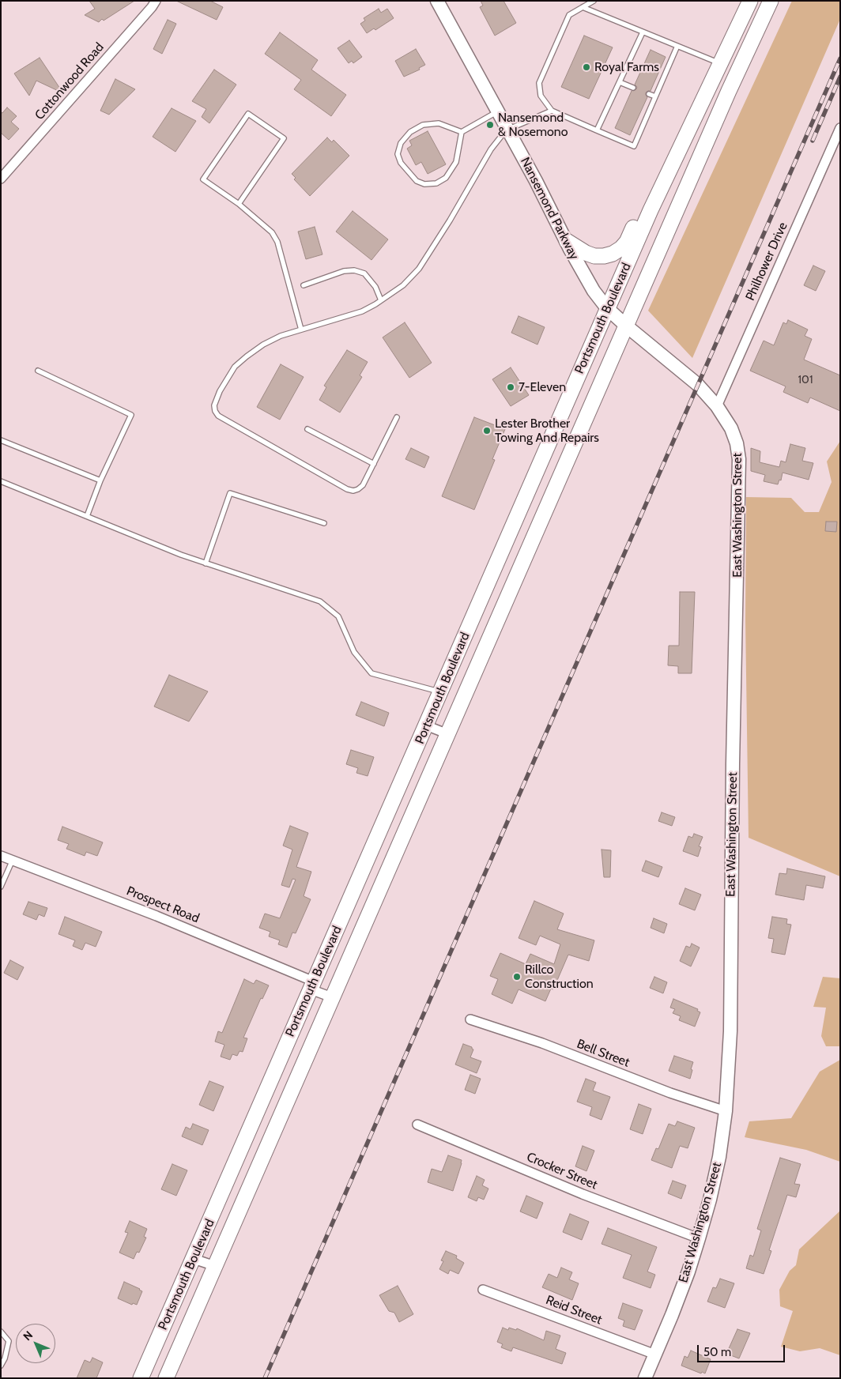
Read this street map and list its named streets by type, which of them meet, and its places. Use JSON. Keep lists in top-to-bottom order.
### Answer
{
  "streets": {
    "main road": ["Nansemond Parkway", "Portsmouth Boulevard", "East Washington Street"],
    "street": [
      "Cottonwood Road",
      "Philhower Drive",
      "Prospect Road",
      "Bell Street",
      "Crocker Street",
      "Reid Street"
    ]
  },
  "crossings": [
    ["Nansemond Parkway", "Portsmouth Boulevard"],
    ["Nansemond Parkway", "East Washington Street"],
    ["Philhower Drive", "East Washington Street"],
    ["Portsmouth Boulevard", "East Washington Street"],
    ["Portsmouth Boulevard", "Prospect Road"],
    ["East Washington Street", "Bell Street"],
    ["East Washington Street", "Crocker Street"],
    ["East Washington Street", "Reid Street"]
  ],
  "places": [
    "Royal Farms",
    "Nansemond & Nosemono",
    "7-Eleven",
    "Lester Brother Towing And Repairs",
    "Rillco Construction"
  ],
  "house_numbers": ["101"],
  "scale_bar": "50 m",
  "north": "top left"
}
